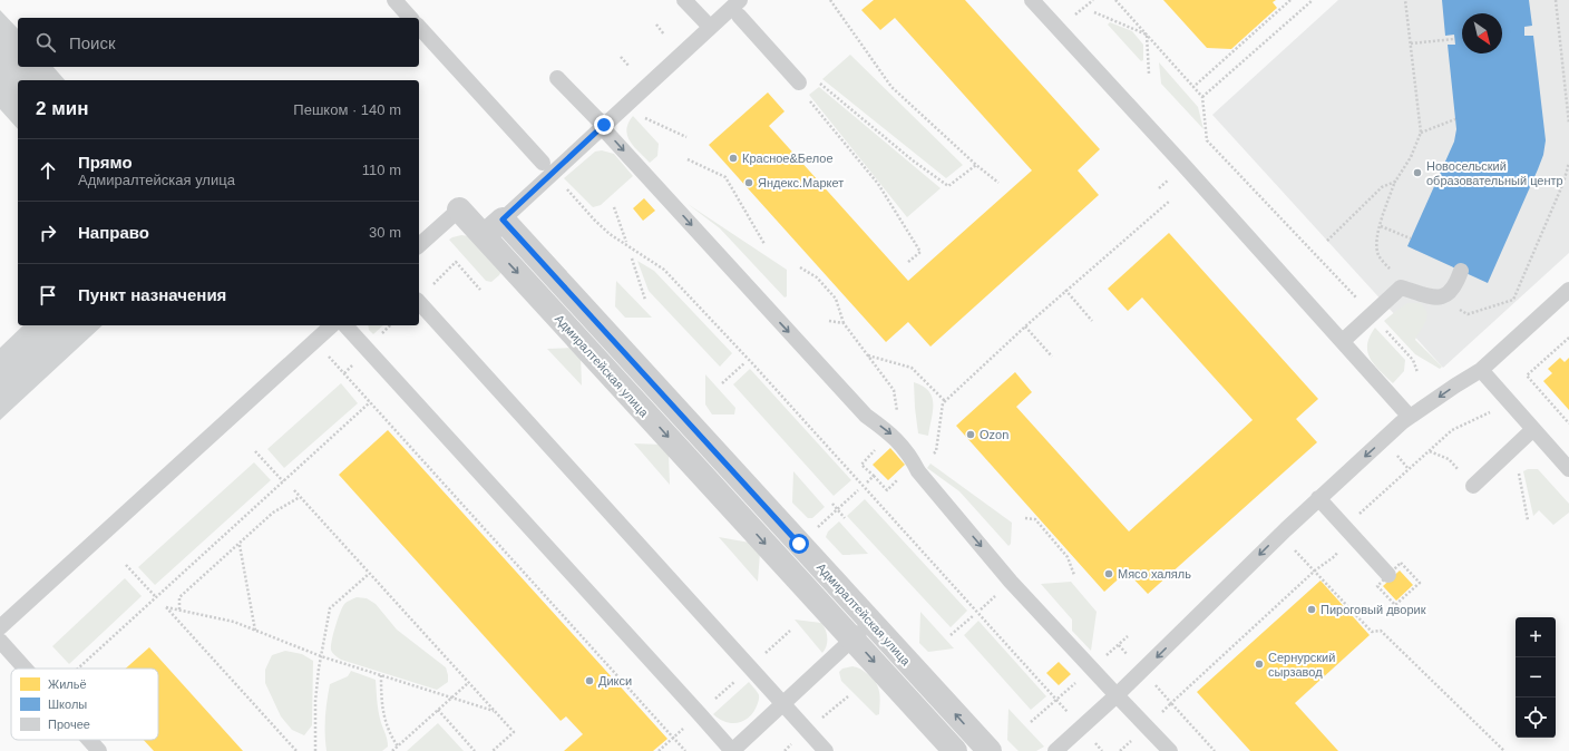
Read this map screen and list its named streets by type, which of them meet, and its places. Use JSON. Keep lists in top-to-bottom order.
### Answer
{
  "streets": {
    "street": ["Адмиралтейская улица"]
  },
  "places": [
    "Красное&Белое",
    "Новосельский образовательный центр",
    "Яндекс.Маркет",
    "Ozon",
    "Мясо халяль",
    "Пироговый дворик",
    "Сернурский сырзавод",
    "Дикси"
  ],
  "legend": ["Жильё", "Школы", "Прочее"],
  "north": "bottom right",
  "page": {
    "search": "Поиск",
    "heading": ["2 мин", "Пешком · 140 m"],
    "list": [
      ["Прямо", "Адмиралтейская улица", "110 m"],
      ["Направо", "30 m"],
      "Пункт назначения"
    ],
    "map_buttons": ["+", "−"]
  }
}
